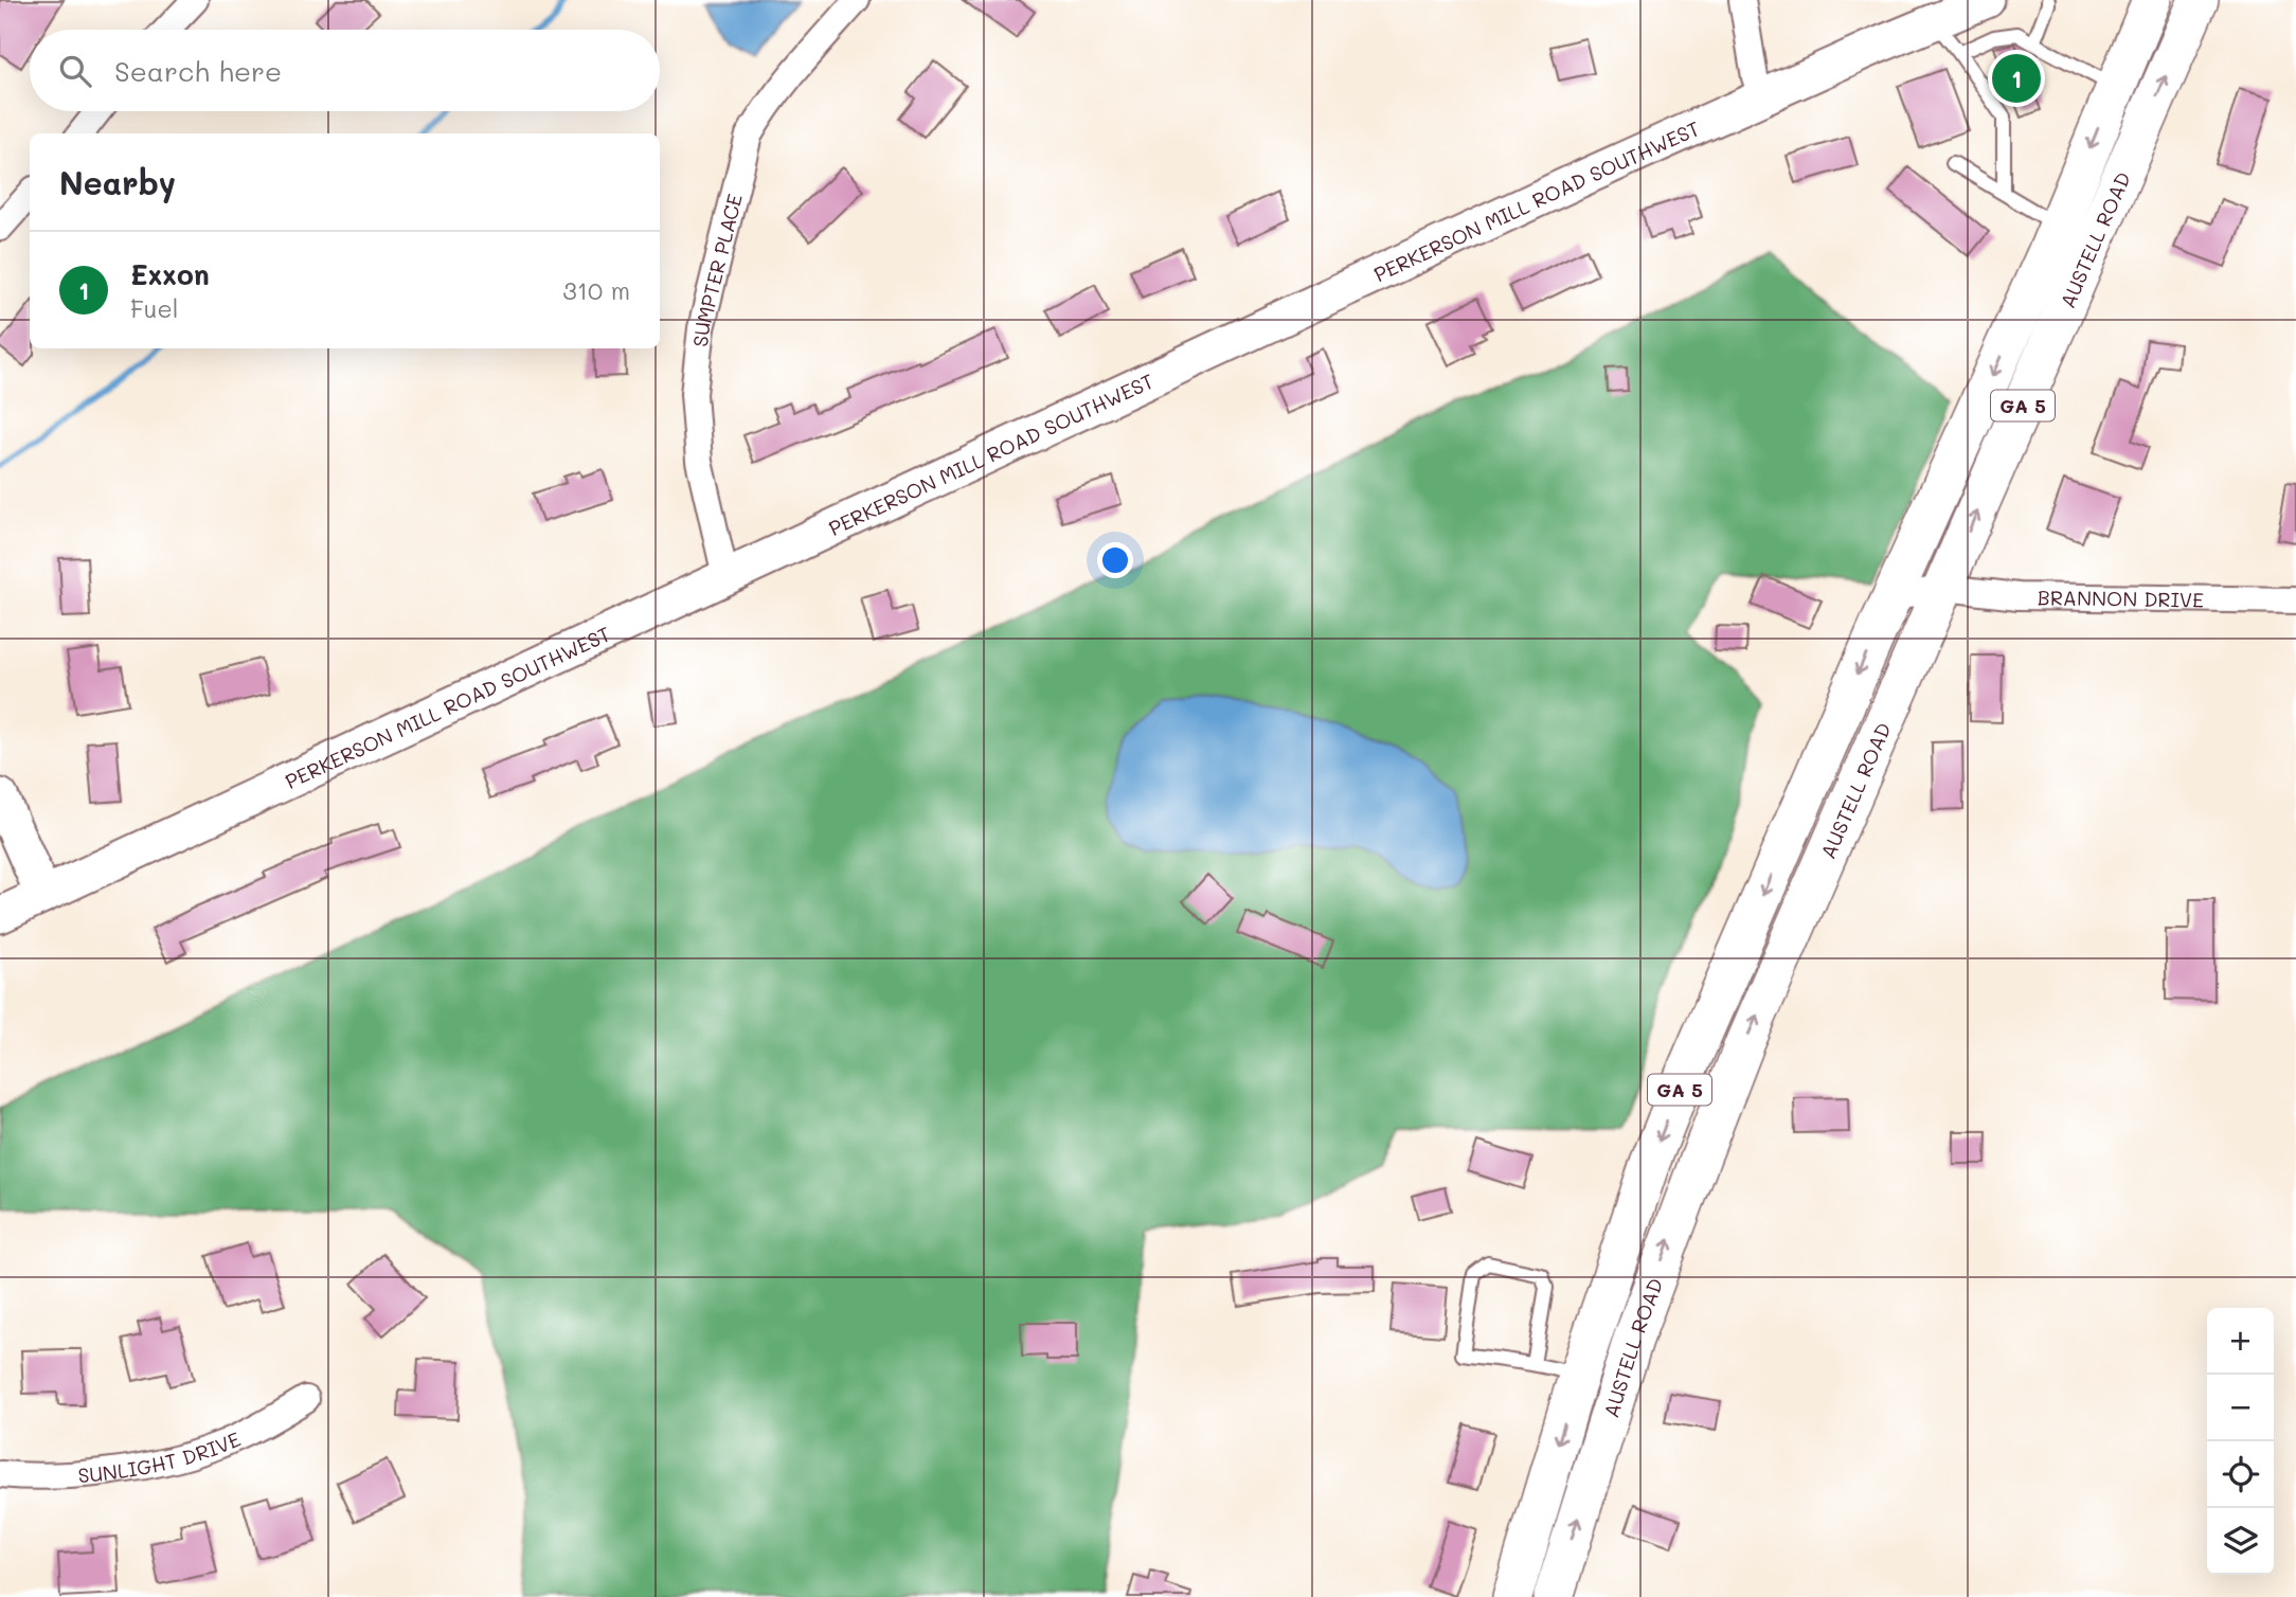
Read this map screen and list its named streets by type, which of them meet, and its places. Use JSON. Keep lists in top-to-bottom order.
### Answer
{
  "streets": {
    "main road": ["AUSTELL ROAD", "GA 5"],
    "street": [
      "PERKERSON MILL ROAD SOUTHWEST",
      "SUMPTER PLACE",
      "BRANNON DRIVE",
      "SUNLIGHT DRIVE"
    ]
  },
  "crossings": [
    ["PERKERSON MILL ROAD SOUTHWEST", "SUMPTER PLACE"],
    ["AUSTELL ROAD", "BRANNON DRIVE"]
  ],
  "page": {
    "search": "Search here",
    "pins": "1",
    "heading": "Nearby",
    "list": [
      {
        "mark": "1",
        "name": "Exxon",
        "note": "Fuel",
        "value": "310 m"
      }
    ],
    "map_buttons": ["+", "−"]
  }
}
